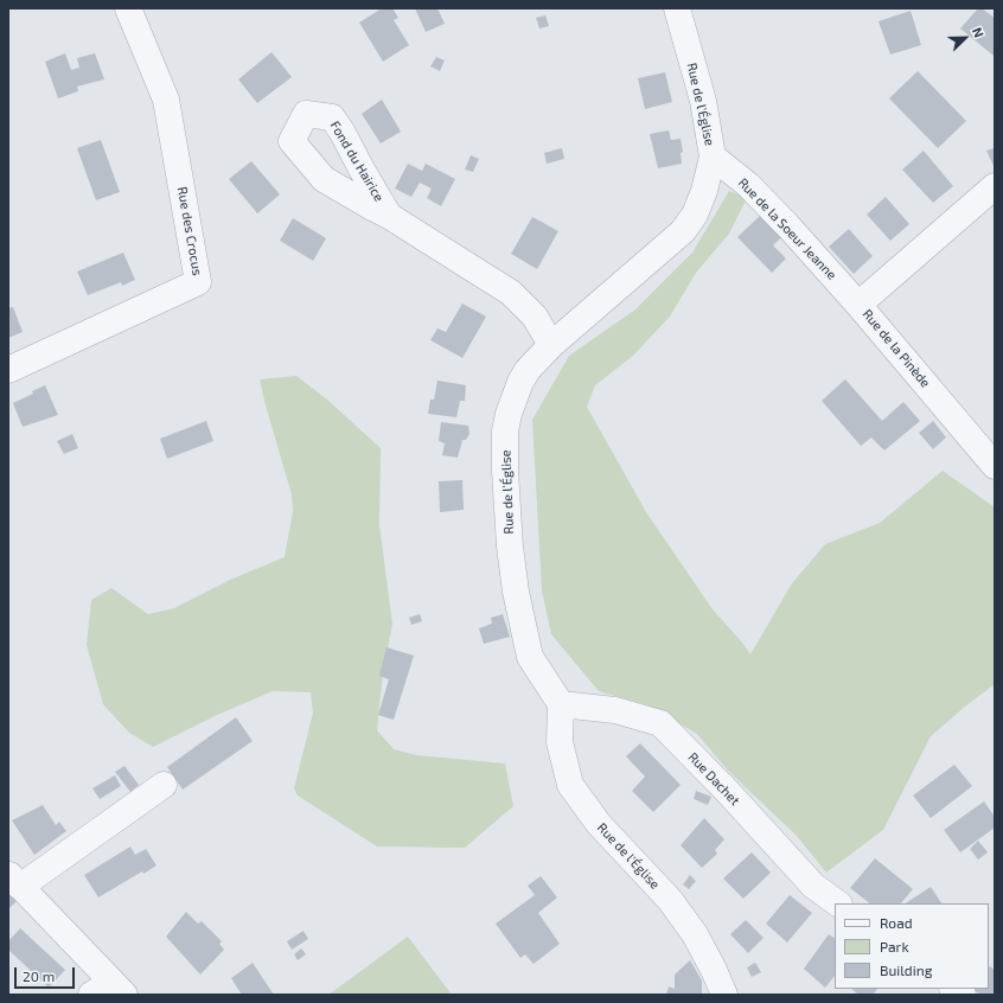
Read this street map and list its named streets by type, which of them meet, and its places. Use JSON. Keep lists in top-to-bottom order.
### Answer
{
  "streets": {
    "street": [
      "Rue de l'Église",
      "Fond du Hairice",
      "Rue de la Soeur Jeanne",
      "Rue des Crocus",
      "Rue de la Pinède",
      "Rue Dachet"
    ]
  },
  "crossings": [
    ["Rue de l'Église", "Fond du Hairice"],
    ["Rue de l'Église", "Rue de la Soeur Jeanne"],
    ["Rue de l'Église", "Rue Dachet"],
    ["Rue de la Soeur Jeanne", "Rue de la Pinède"]
  ],
  "legend": ["Road", "Park", "Building"],
  "scale_bar": "20 m",
  "north": "top right"
}
